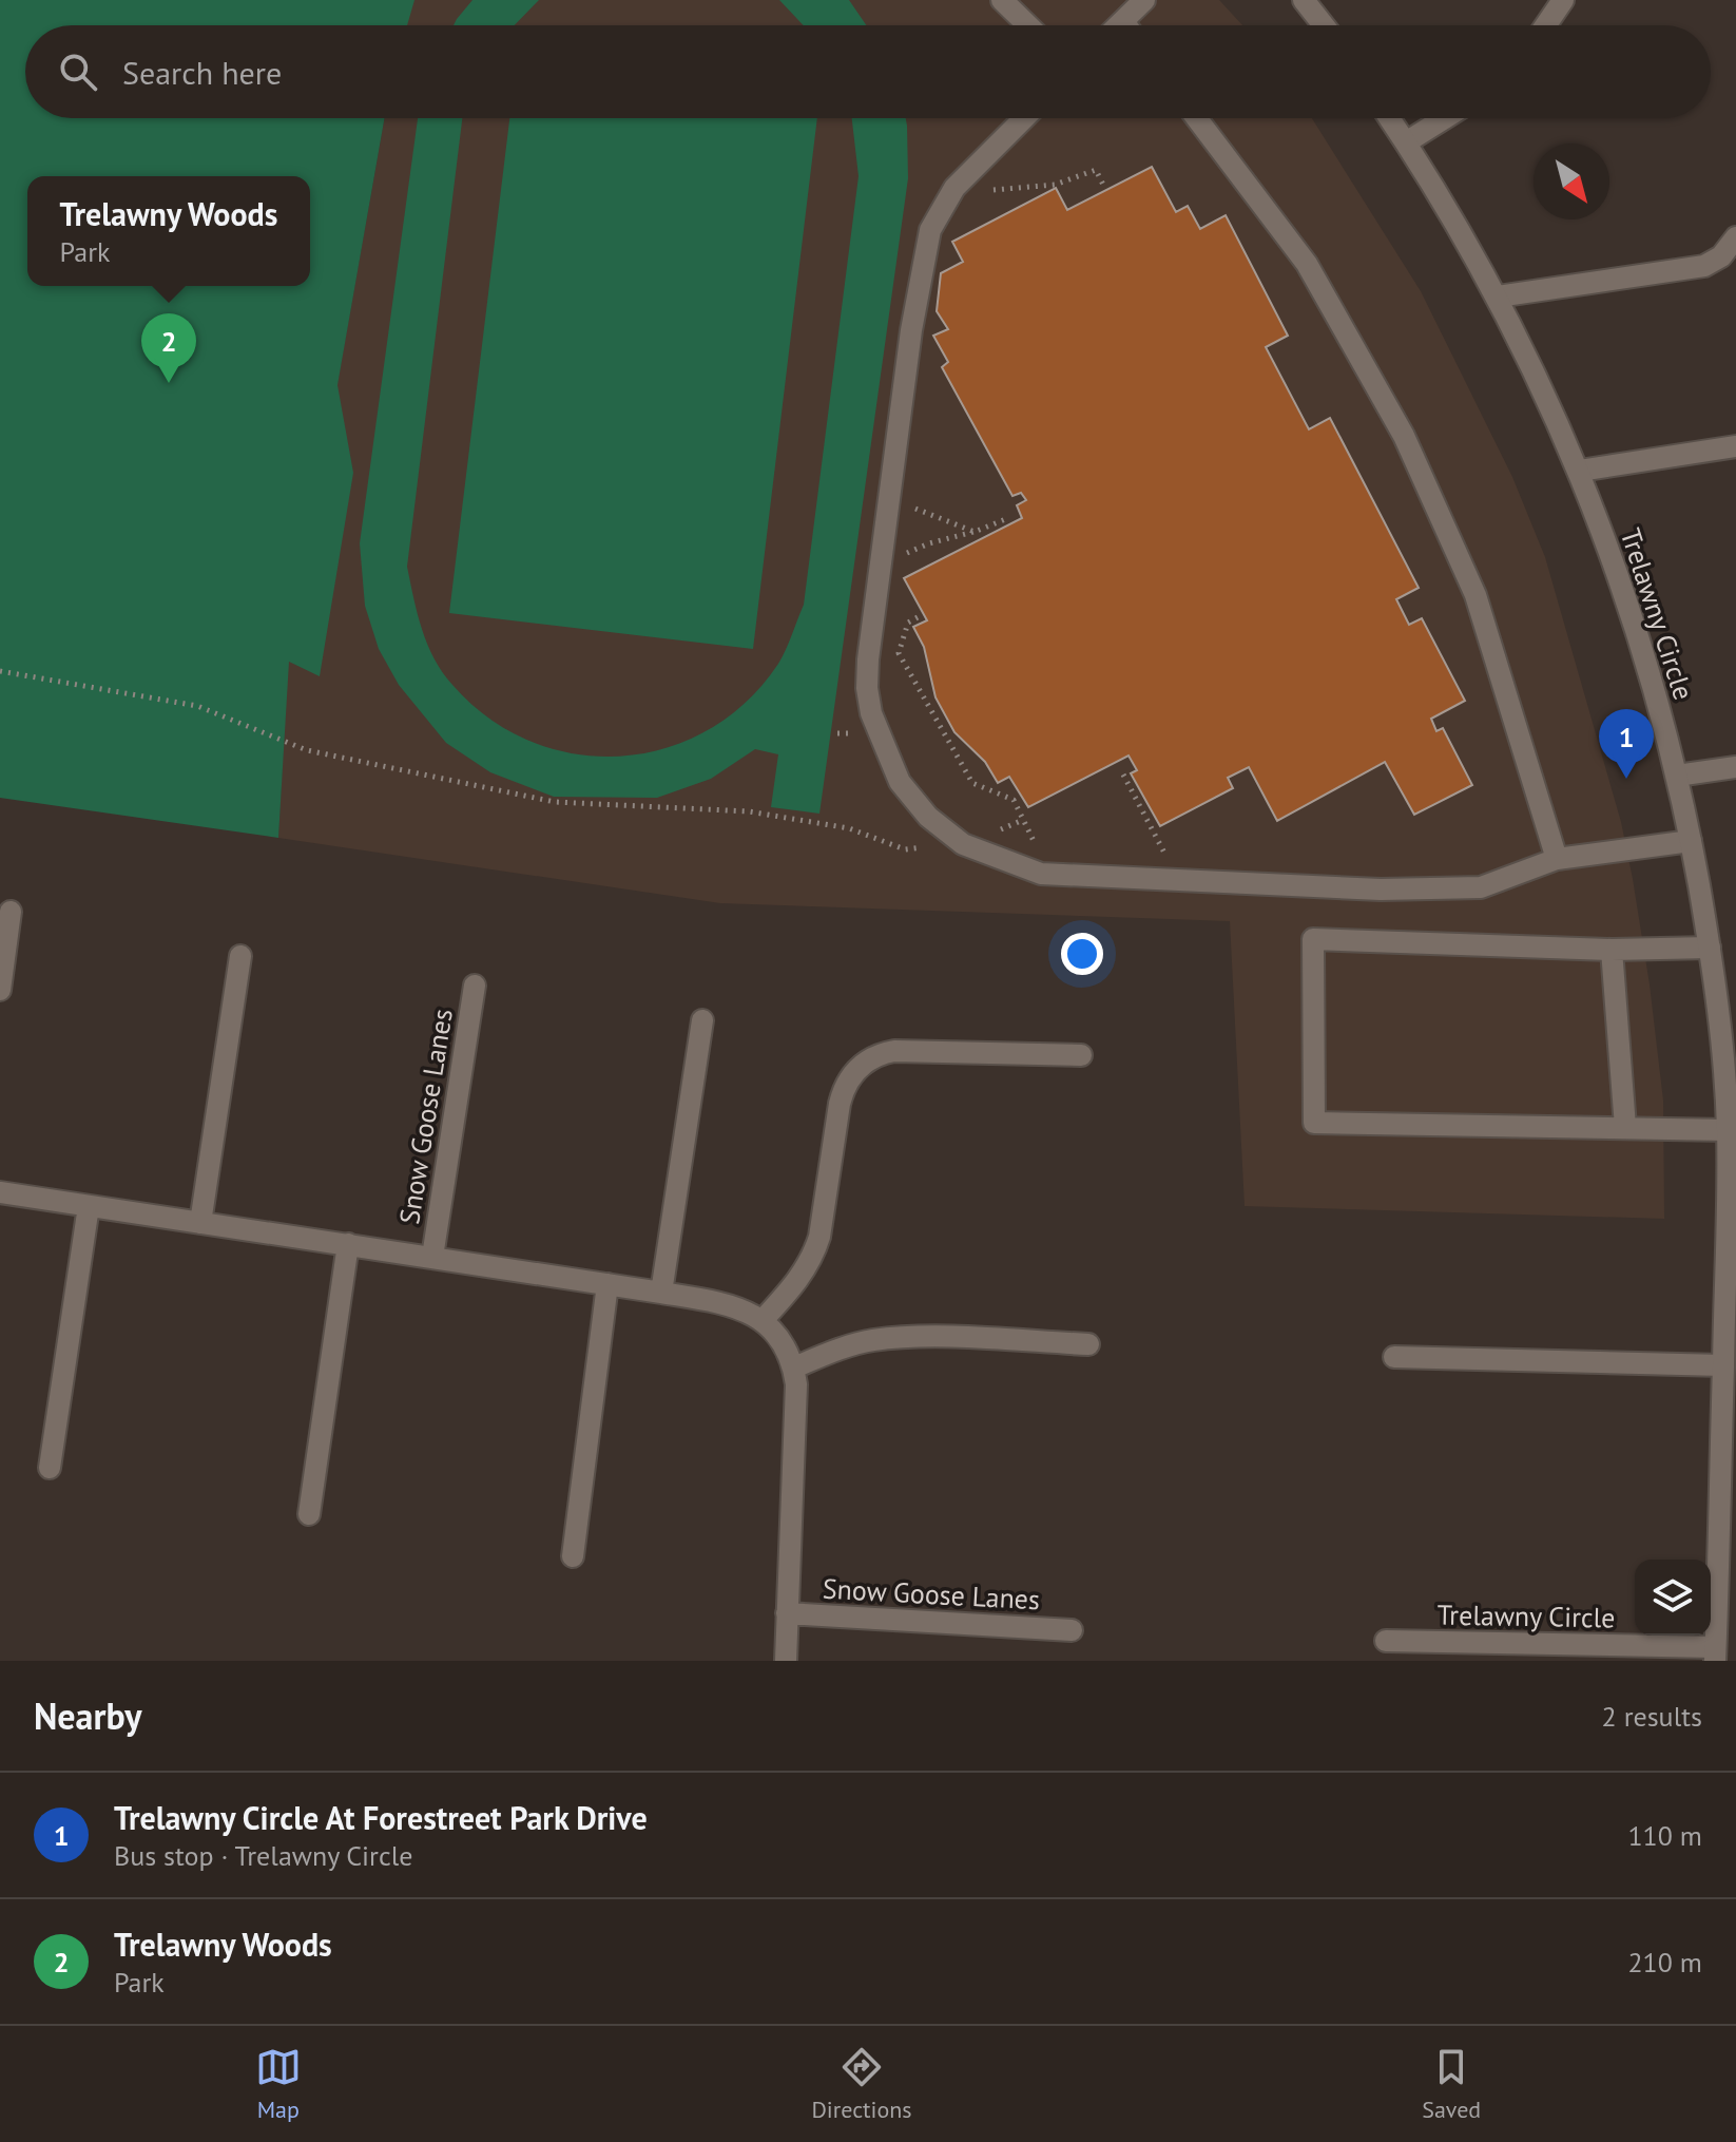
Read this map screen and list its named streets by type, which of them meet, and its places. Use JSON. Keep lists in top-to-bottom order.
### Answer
{
  "streets": {
    "street": ["Trelawny Circle", "Snow Goose Lanes"]
  },
  "north": "bottom right",
  "page": {
    "search": "Search here",
    "popup": ["Trelawny Woods", "Park"],
    "pins": ["2", "1"],
    "heading": ["Nearby", "2 results"],
    "list": [
      {
        "mark": "1",
        "name": "Trelawny Circle At Forestreet Park Drive",
        "note": "Bus stop · Trelawny Circle",
        "value": "110 m"
      },
      {
        "mark": "2",
        "name": "Trelawny Woods",
        "note": "Park",
        "value": "210 m"
      }
    ],
    "nav": ["Map", "Directions", "Saved"]
  }
}
